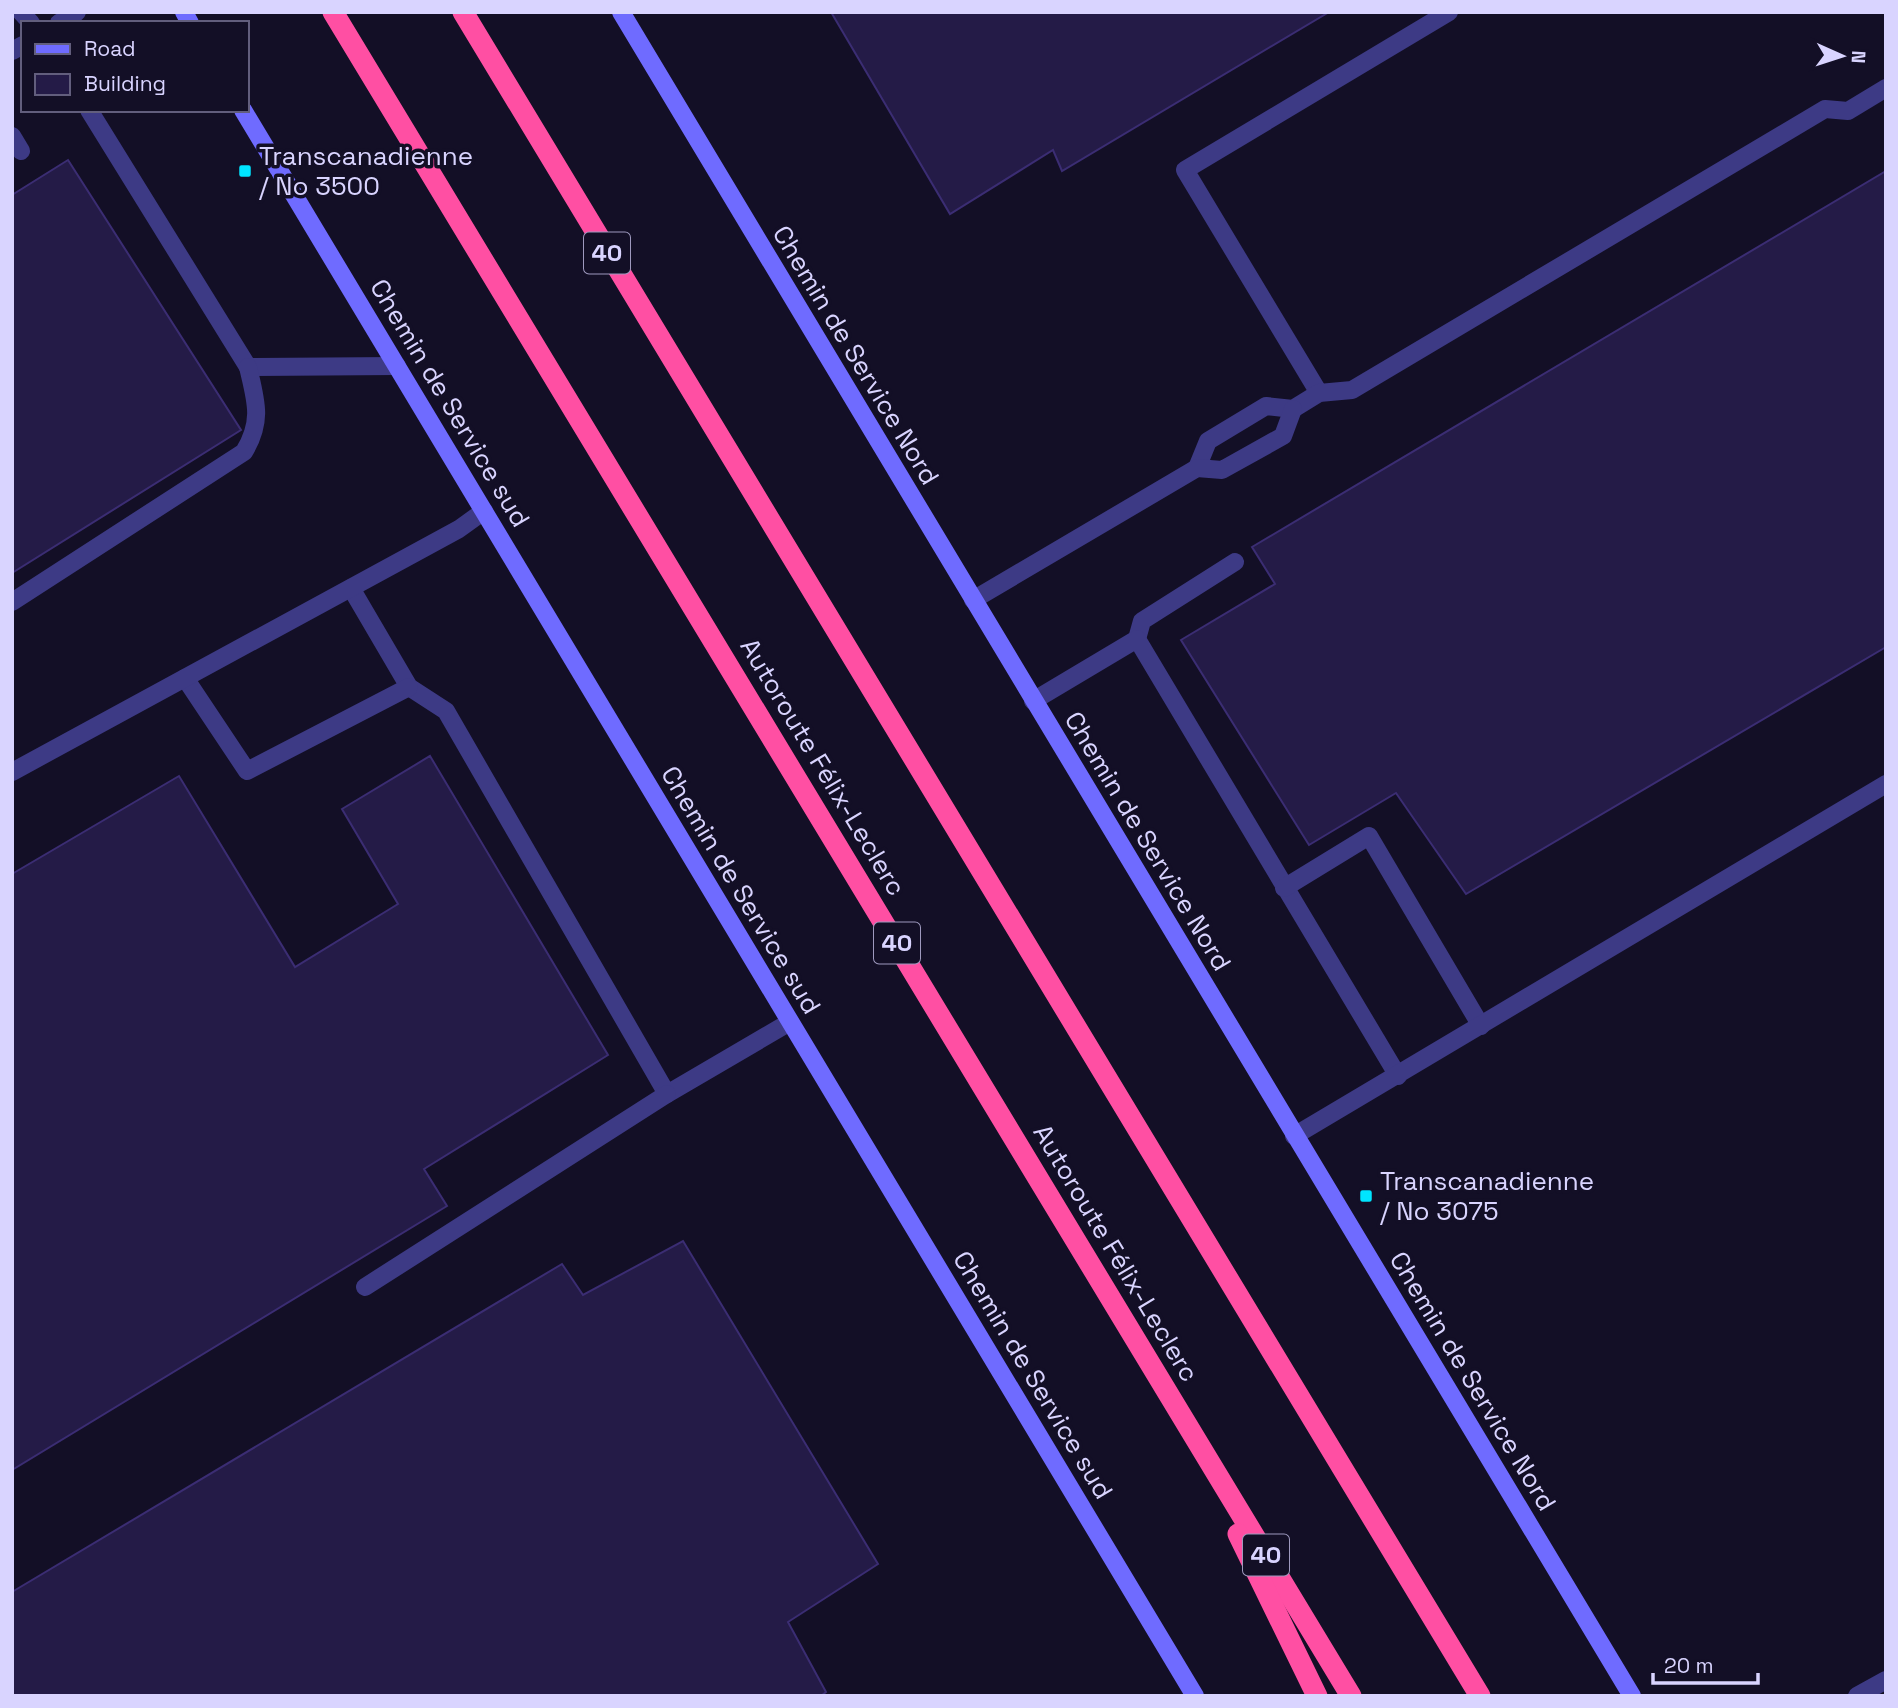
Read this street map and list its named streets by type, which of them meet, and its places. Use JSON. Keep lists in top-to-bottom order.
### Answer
{
  "streets": {
    "highway": ["40", "Autoroute Félix-Leclerc"],
    "main road": ["Chemin de Service Nord", "Chemin de Service sud"]
  },
  "places": {
    "transit": ["Transcanadienne / No 3500", "Transcanadienne / No 3075"]
  },
  "legend": ["Road", "Building"],
  "scale_bar": "20 m",
  "north": "right"
}
